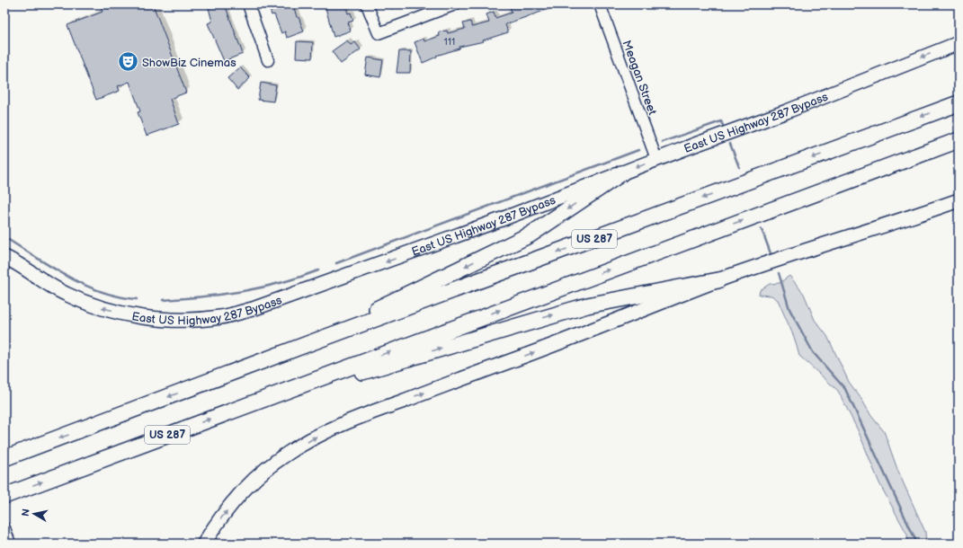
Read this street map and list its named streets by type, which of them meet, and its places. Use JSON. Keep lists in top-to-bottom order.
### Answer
{
  "streets": {
    "highway": ["US 287"],
    "main road": ["East US Highway 287 Bypass"],
    "street": ["Meagan Street"]
  },
  "crossings": [
    ["Meagan Street", "East US Highway 287 Bypass"]
  ],
  "one_way": ["East US Highway 287 Bypass"],
  "places": {
    "theatre": ["ShowBiz Cinemas"]
  },
  "house_numbers": ["111"],
  "north": "left"
}
